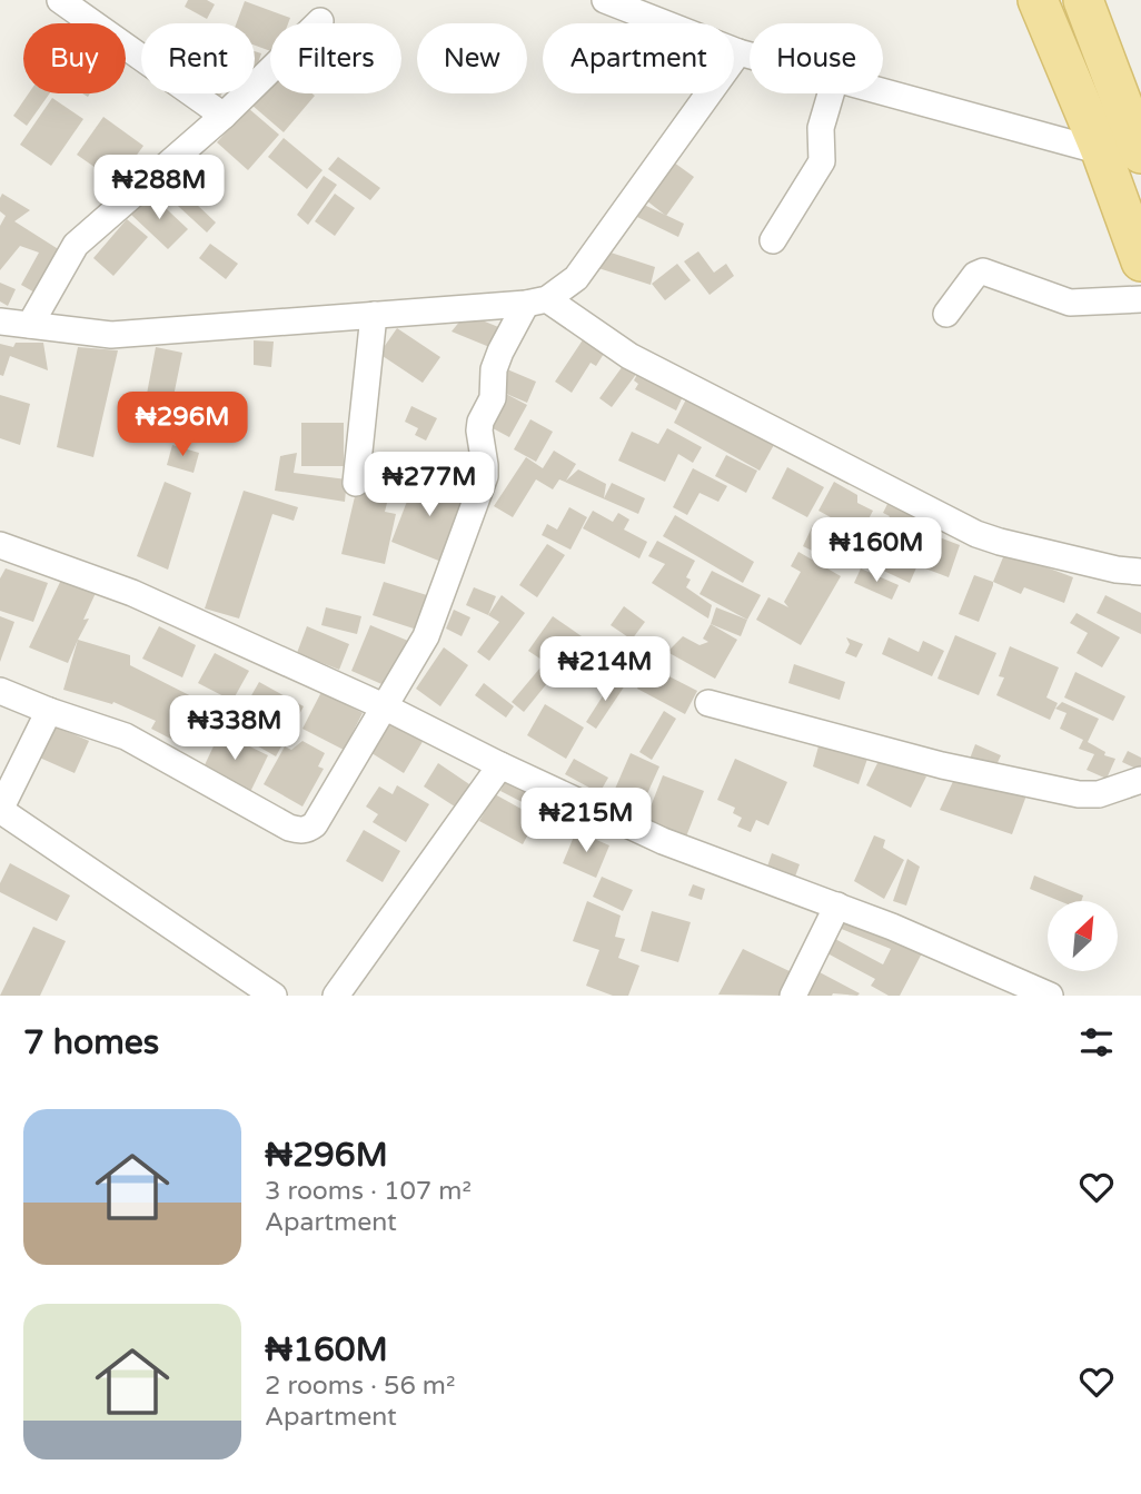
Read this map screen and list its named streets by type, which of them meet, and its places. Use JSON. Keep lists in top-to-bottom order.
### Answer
{
  "north": "top right",
  "page": {
    "chip": [
      "Buy",
      "Rent",
      "Filters",
      "New",
      "Apartment",
      "House"
    ],
    "price": [
      "₦288M",
      "₦296M",
      "₦277M",
      "₦160M",
      "₦214M",
      "₦338M",
      "₦215M"
    ],
    "heading": "7 homes",
    "list": [
      {
        "name": "₦296M",
        "note": "3 rooms · 107 m² · Apartment"
      },
      {
        "name": "₦160M",
        "note": "2 rooms · 56 m² · Apartment"
      }
    ]
  }
}
